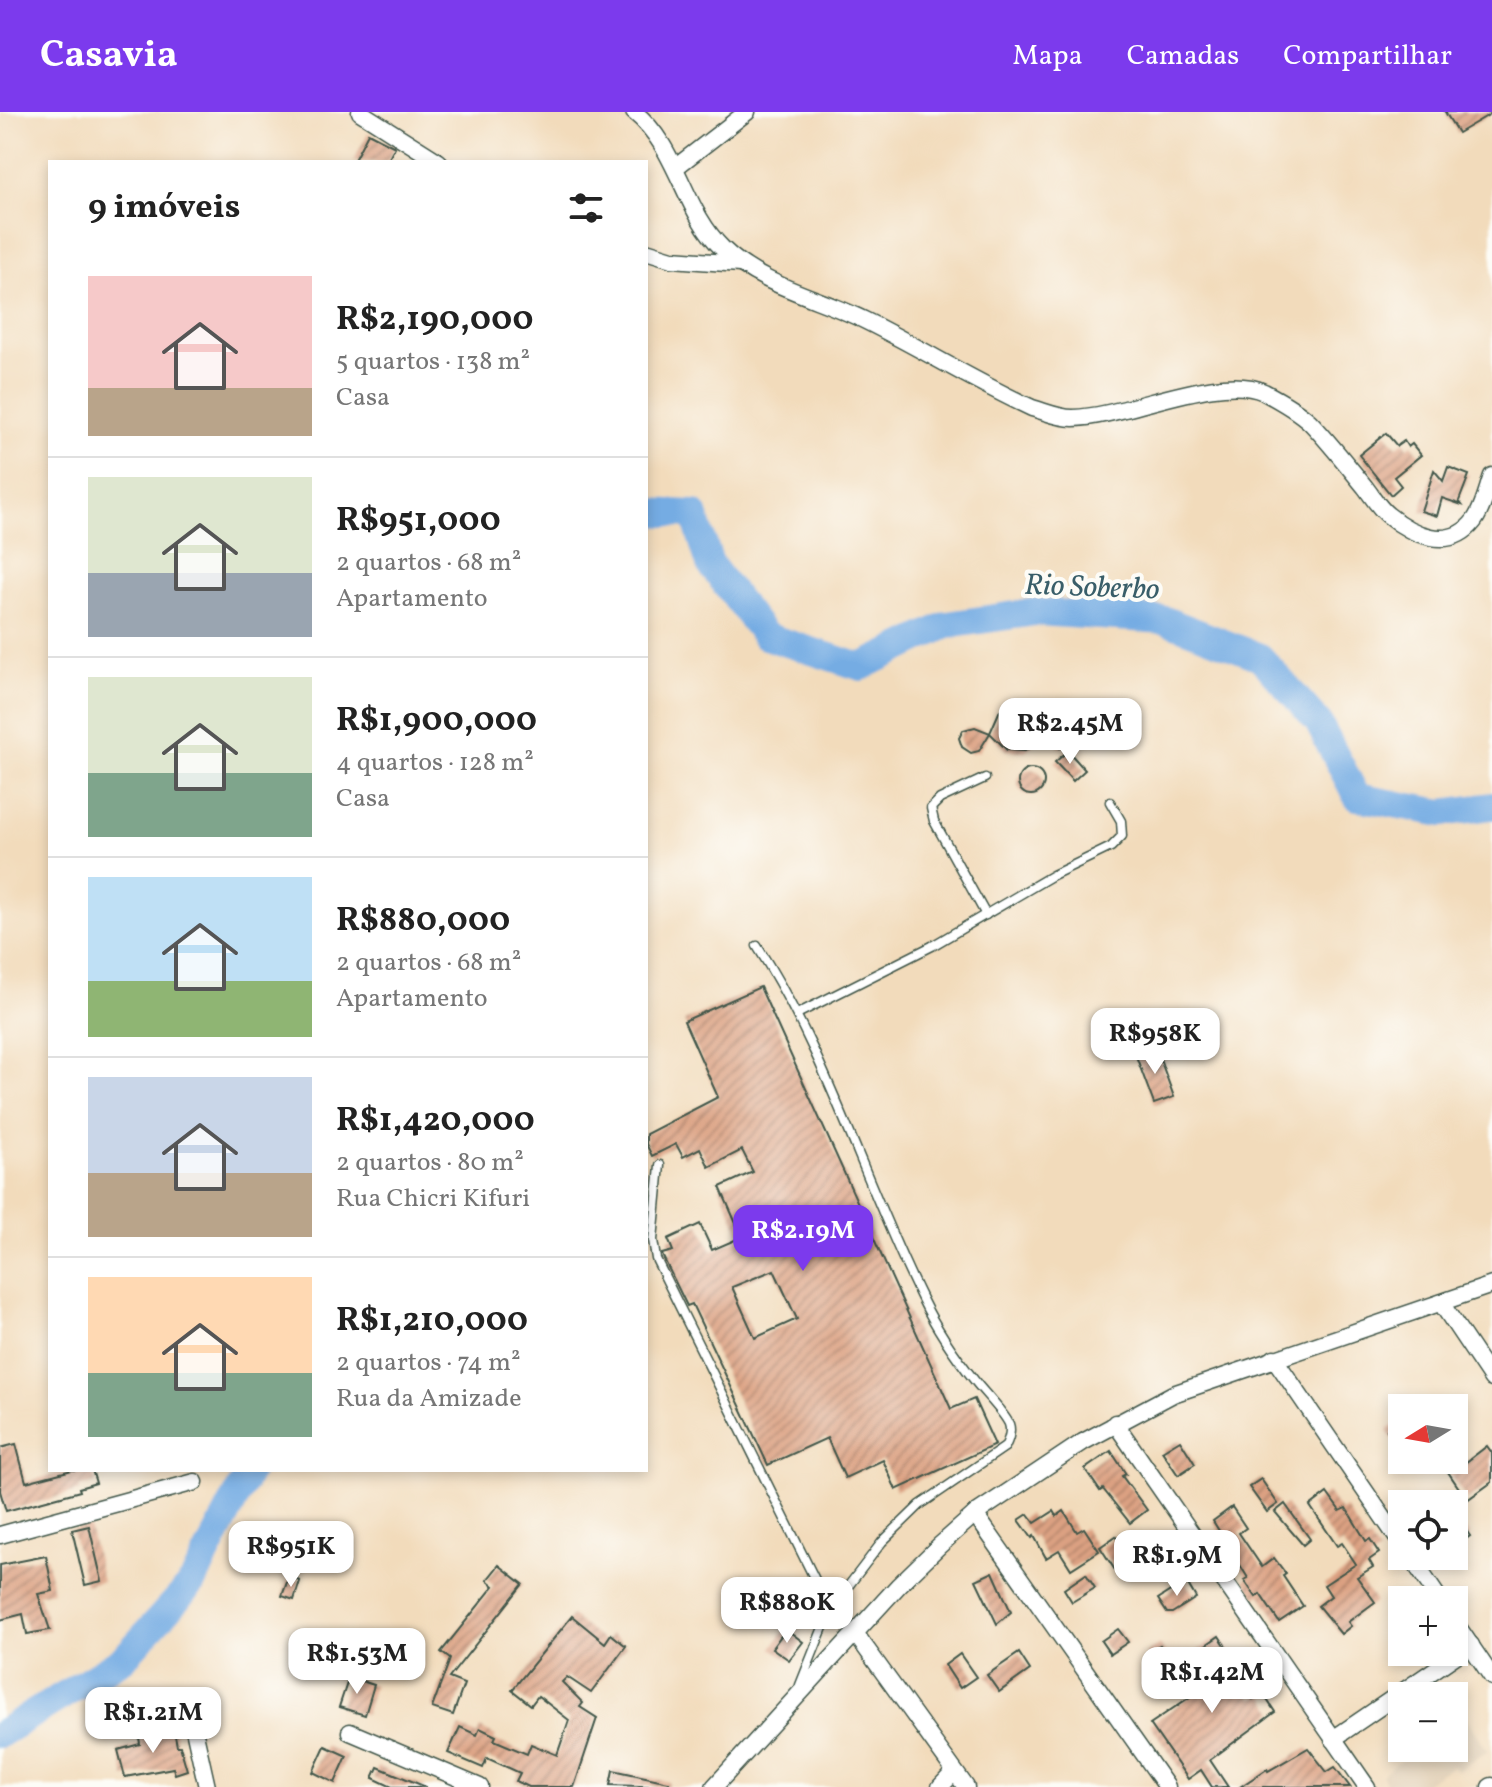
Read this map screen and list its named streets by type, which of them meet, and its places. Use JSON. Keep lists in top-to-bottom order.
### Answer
{
  "water": ["Rio Soberbo"],
  "north": "left",
  "page": {
    "header": "Casavia",
    "nav": ["Mapa", "Camadas", "Compartilhar"],
    "heading": "9 imóveis",
    "list": [
      {
        "name": "R$2,190,000",
        "note": "5 quartos · 138 m² · Casa"
      },
      {
        "name": "R$951,000",
        "note": "2 quartos · 68 m² · Apartamento"
      },
      {
        "name": "R$1,900,000",
        "note": "4 quartos · 128 m² · Casa"
      },
      {
        "name": "R$880,000",
        "note": "2 quartos · 68 m² · Apartamento"
      },
      {
        "name": "R$1,420,000",
        "note": "2 quartos · 80 m² · Rua Chicri Kifuri"
      },
      {
        "name": "R$1,210,000",
        "note": "2 quartos · 74 m² · Rua da Amizade"
      }
    ],
    "price": [
      "R$2.45M",
      "R$958K",
      "R$2.19M",
      "R$951K",
      "R$1.9M",
      "R$880K",
      "R$1.53M",
      "R$1.42M",
      "R$1.21M"
    ],
    "map_buttons": ["+", "−"]
  }
}
